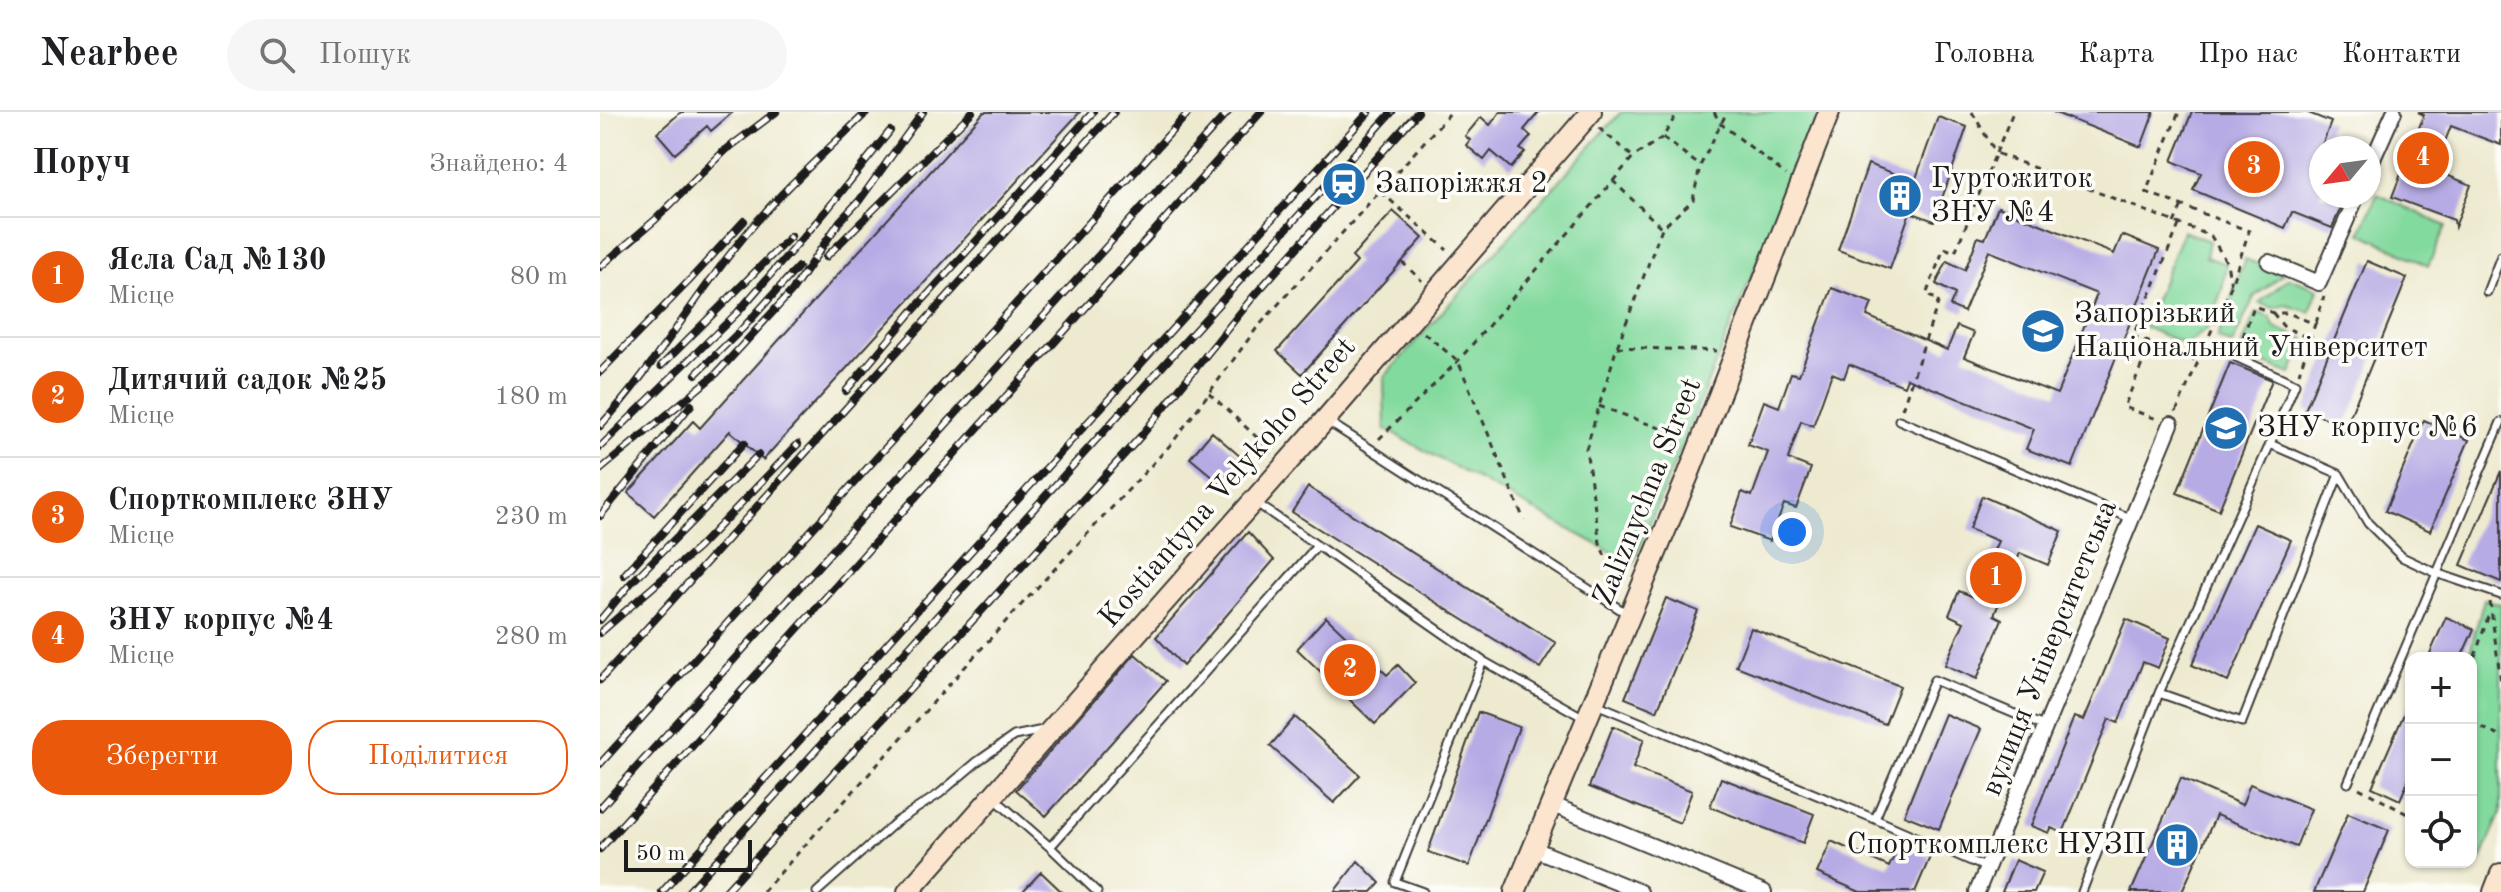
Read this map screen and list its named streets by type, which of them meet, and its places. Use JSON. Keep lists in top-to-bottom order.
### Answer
{
  "streets": {
    "street": ["Kostiantyna Velykoho Street", "Zaliznychna Street", "вулиця Університетська"]
  },
  "places": {
    "station": ["Запоріжжя 2"],
    "building": ["Гуртожиток ЗНУ №4", "Спорткомплекс НУЗП"],
    "school or university": ["Запорізький Національний Університет", "ЗНУ корпус №6"]
  },
  "scale_bar": "50 m",
  "north": "bottom left",
  "page": {
    "header": "Nearbee",
    "search": "Пошук",
    "nav": [
      "Головна",
      "Карта",
      "Про нас",
      "Контакти"
    ],
    "heading": ["Поруч", "Знайдено: 4"],
    "pins": [
      "4",
      "3",
      "1",
      "2"
    ],
    "list": [
      {
        "mark": "1",
        "name": "Ясла Сад №130",
        "note": "Місце",
        "value": "80 m"
      },
      {
        "mark": "2",
        "name": "Дитячий садок №25",
        "note": "Місце",
        "value": "180 m"
      },
      {
        "mark": "3",
        "name": "Спорткомплекс ЗНУ",
        "note": "Місце",
        "value": "230 m"
      },
      {
        "mark": "4",
        "name": "ЗНУ корпус №4",
        "note": "Місце",
        "value": "280 m"
      }
    ],
    "map_buttons": ["+", "−"],
    "buttons": ["Зберегти", "Поділитися"],
    "scale": "50 m"
  }
}
